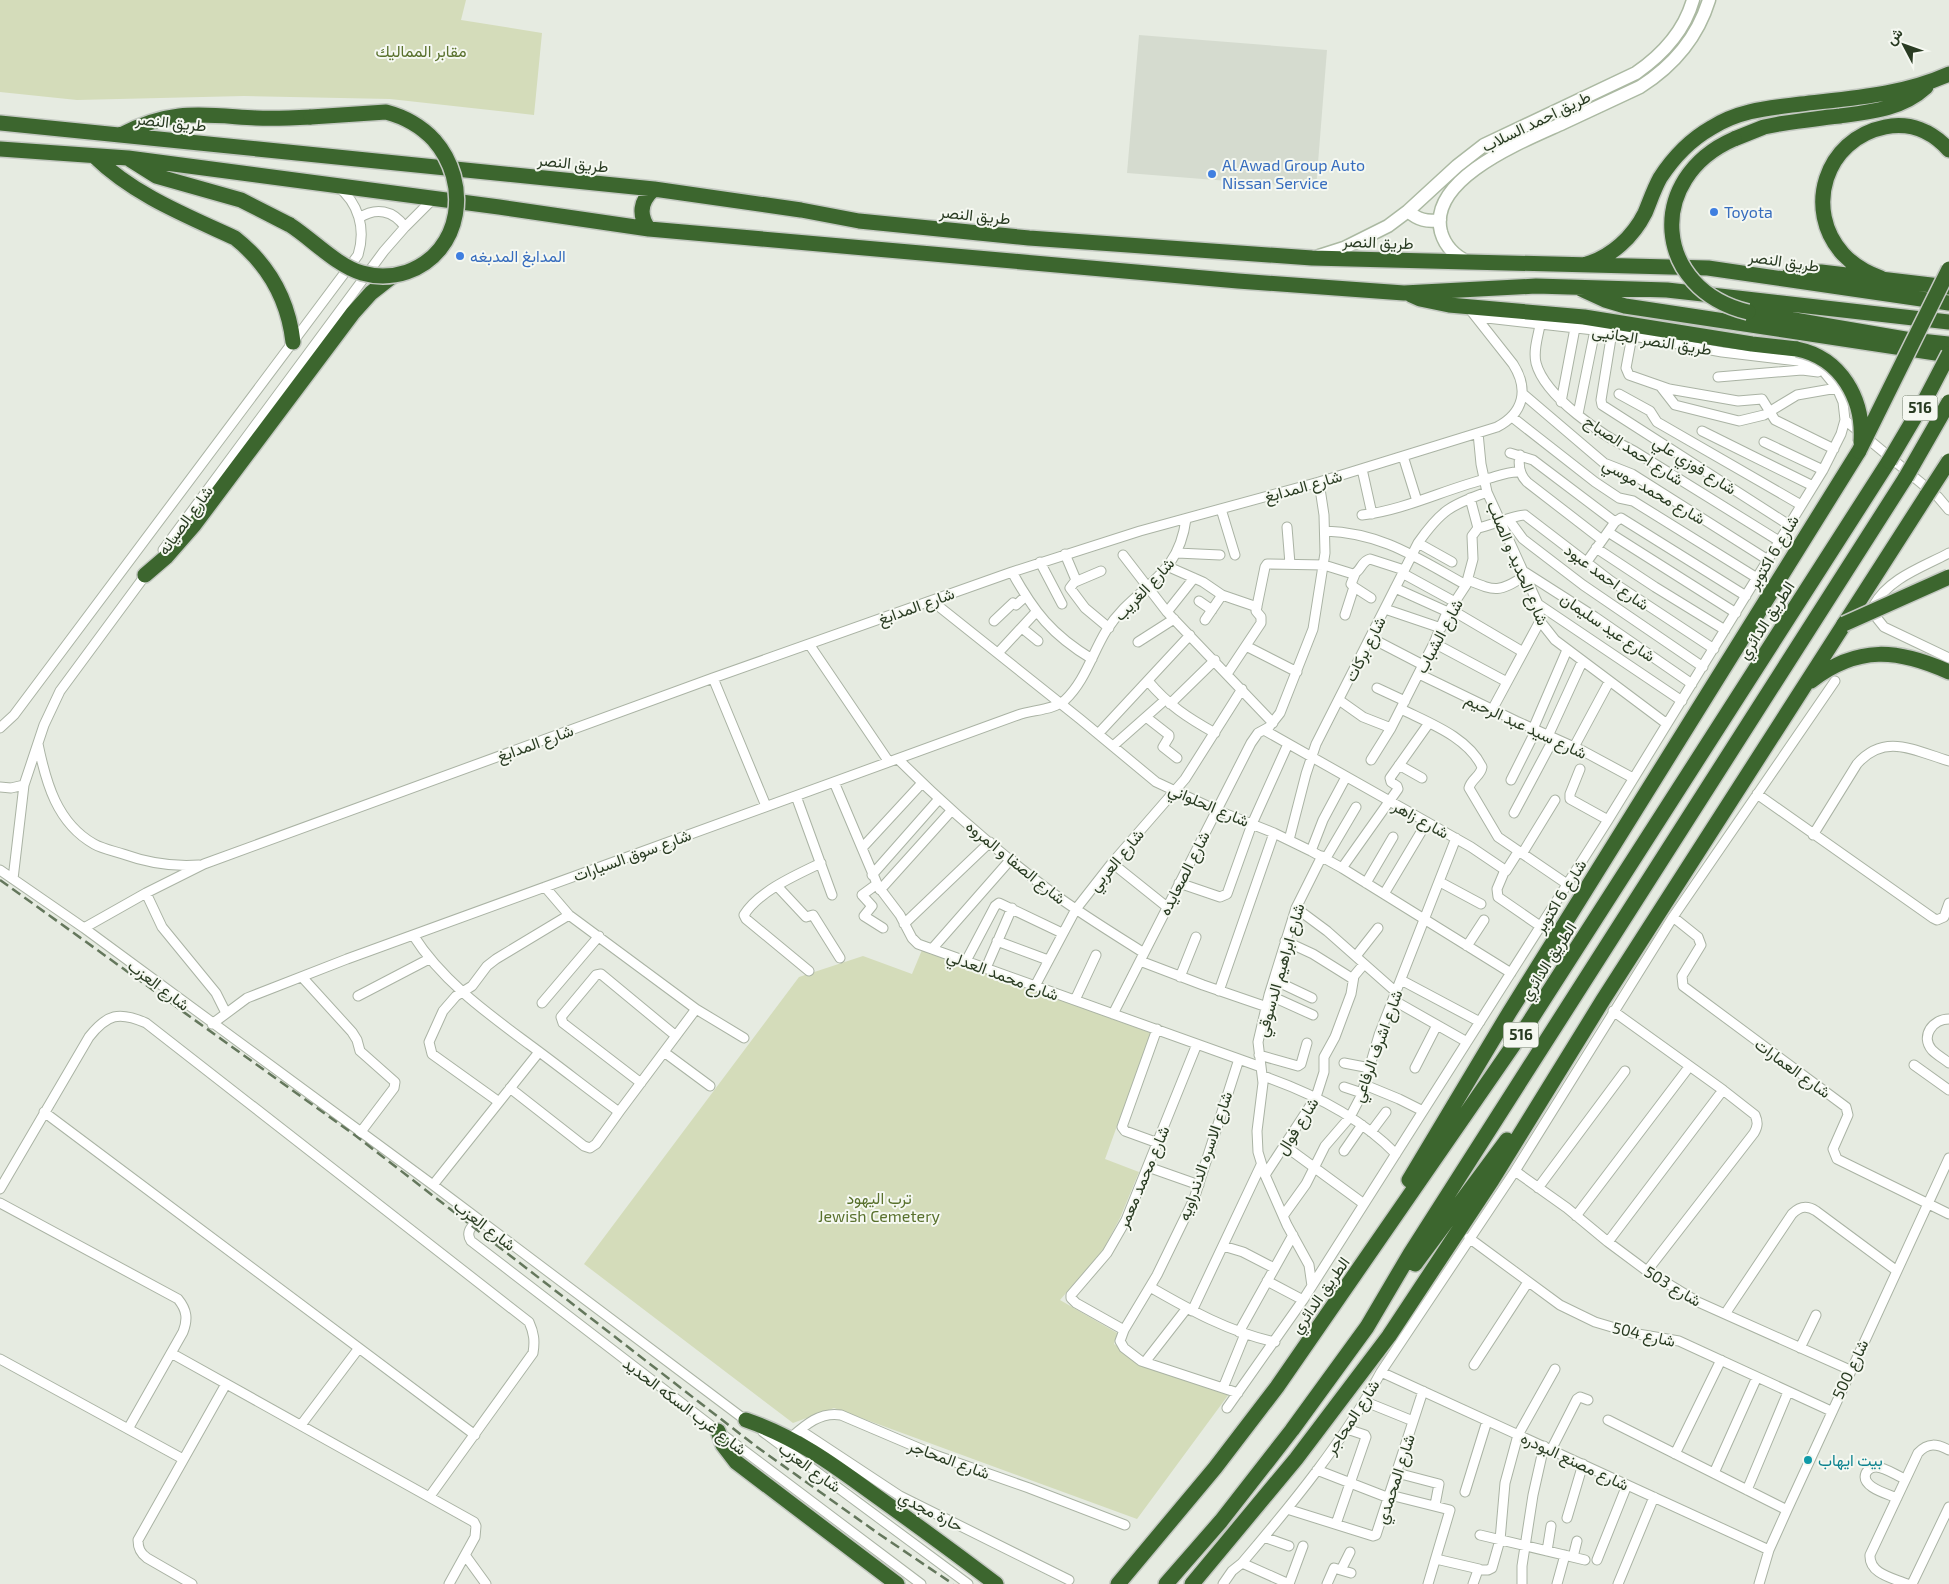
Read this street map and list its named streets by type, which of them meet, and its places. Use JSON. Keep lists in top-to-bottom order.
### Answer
{
  "streets": {
    "highway": ["طريق النصر", "516", "الطريق الدائري"],
    "street": [
      "طريق احمد السلاب",
      "طريق النصر الجانيى",
      "شارع احمد الصباح",
      "شارع فوزي علي",
      "شارع المدابغ",
      "شارع محمد موسي",
      "شارع الصيانه",
      "شارع 6 اكتوبر",
      "شارع الحديد و الصلب",
      "شارع احمد عبود",
      "شارع الغريب",
      "شارع عيد سليمان",
      "شارع الشباب",
      "شارع بركات",
      "شارع سيد عبد الرحيم",
      "شارع الحلواني",
      "شارع زاهر",
      "شارع سوق السيارات",
      "شارع العربي",
      "شارع الصفا و المروه",
      "شارع الصعايده",
      "شارع ابراهيم الدسوقي",
      "شارع محمد العدلي",
      "شارع العزب",
      "شارع اشرف الرفاعي",
      "شارع العمارات",
      "شارع فوال",
      "شارع الاسره الدندراويه",
      "شارع محمد معمر",
      "شارع 503",
      "شارع 504",
      "شارع 500",
      "شارع غرب السكه الحديد",
      "شارع المحاجر",
      "شارع مصنع البودره",
      "شارع المحمدي",
      "حارة مجدي"
    ]
  },
  "crossings": [
    ["طريق احمد السلاب", "طريق النصر"],
    ["طريق النصر الجانيى", "شارع احمد الصباح"],
    ["طريق النصر الجانيى", "شارع فوزي علي"],
    ["شارع احمد الصباح", "شارع 6 اكتوبر"],
    ["شارع فوزي علي", "شارع 6 اكتوبر"],
    ["شارع المدابغ", "شارع الصيانه"],
    ["شارع المدابغ", "شارع الحديد و الصلب"],
    ["شارع المدابغ", "شارع الغريب"],
    ["شارع المدابغ", "شارع الحلواني"],
    ["شارع المدابغ", "شارع الصفا و المروه"],
    ["شارع المدابغ", "شارع الصعايده"],
    ["شارع المدابغ", "شارع العزب"],
    ["شارع محمد موسي", "شارع 6 اكتوبر"],
    ["شارع الصيانه", "شارع العزب"],
    ["شارع 6 اكتوبر", "شارع الحديد و الصلب"],
    ["شارع 6 اكتوبر", "شارع احمد عبود"],
    ["شارع 6 اكتوبر", "شارع عيد سليمان"],
    ["شارع 6 اكتوبر", "شارع سيد عبد الرحيم"],
    ["شارع 6 اكتوبر", "شارع الحلواني"],
    ["شارع 6 اكتوبر", "شارع ابراهيم الدسوقي"],
    ["شارع 6 اكتوبر", "شارع محمد العدلي"],
    ["شارع الحديد و الصلب", "شارع احمد عبود"],
    ["شارع الحديد و الصلب", "شارع عيد سليمان"],
    ["شارع الحديد و الصلب", "شارع بركات"],
    ["شارع الغريب", "شارع الحلواني"],
    ["شارع الغريب", "شارع سوق السيارات"],
    ["شارع الشباب", "شارع سيد عبد الرحيم"],
    ["شارع بركات", "شارع الحلواني"],
    ["شارع بركات", "شارع زاهر"],
    ["شارع الحلواني", "شارع سوق السيارات"],
    ["شارع الحلواني", "شارع العربي"],
    ["شارع الحلواني", "شارع الصعايده"],
    ["شارع الحلواني", "شارع ابراهيم الدسوقي"],
    ["شارع الحلواني", "شارع اشرف الرفاعي"],
    ["شارع زاهر", "شارع الصعايده"],
    ["شارع زاهر", "شارع اشرف الرفاعي"],
    ["شارع سوق السيارات", "شارع الصفا و المروه"],
    ["شارع سوق السيارات", "شارع محمد العدلي"],
    ["شارع سوق السيارات", "شارع العزب"],
    ["شارع العربي", "شارع الصفا و المروه"],
    ["شارع العربي", "شارع محمد العدلي"],
    ["شارع الصفا و المروه", "شارع الصعايده"],
    ["شارع الصفا و المروه", "شارع ابراهيم الدسوقي"],
    ["شارع الصعايده", "شارع محمد العدلي"],
    ["شارع ابراهيم الدسوقي", "شارع محمد العدلي"],
    ["شارع ابراهيم الدسوقي", "شارع اشرف الرفاعي"],
    ["شارع ابراهيم الدسوقي", "شارع فوال"],
    ["شارع محمد العدلي", "شارع اشرف الرفاعي"],
    ["شارع محمد العدلي", "شارع فوال"],
    ["شارع محمد العدلي", "شارع الاسره الدندراويه"],
    ["شارع محمد العدلي", "شارع محمد معمر"],
    ["شارع العزب", "شارع غرب السكه الحديد"],
    ["شارع العزب", "شارع المحاجر"],
    ["شارع العزب", "حارة مجدي"],
    ["شارع العمارات", "شارع 500"],
    ["شارع العمارات", "شارع المحاجر"],
    ["شارع الاسره الدندراويه", "شارع محمد معمر"],
    ["شارع 503", "شارع 500"],
    ["شارع 503", "شارع المحاجر"],
    ["شارع 504", "شارع 500"],
    ["شارع 504", "شارع المحاجر"],
    ["شارع 500", "شارع مصنع البودره"],
    ["شارع المحاجر", "شارع مصنع البودره"],
    ["شارع المحاجر", "شارع المحمدي"],
    ["شارع المحاجر", "حارة مجدي"],
    ["شارع مصنع البودره", "شارع المحمدي"]
  ],
  "parks": ["مقابر المماليك", "ترب اليهود Jewish Cemetery"],
  "places": [
    "Al Awad Group Auto Nissan Service",
    "Toyota",
    "المدابغ المدبغه",
    "بيت ايهاب"
  ],
  "north": "top left"
}
